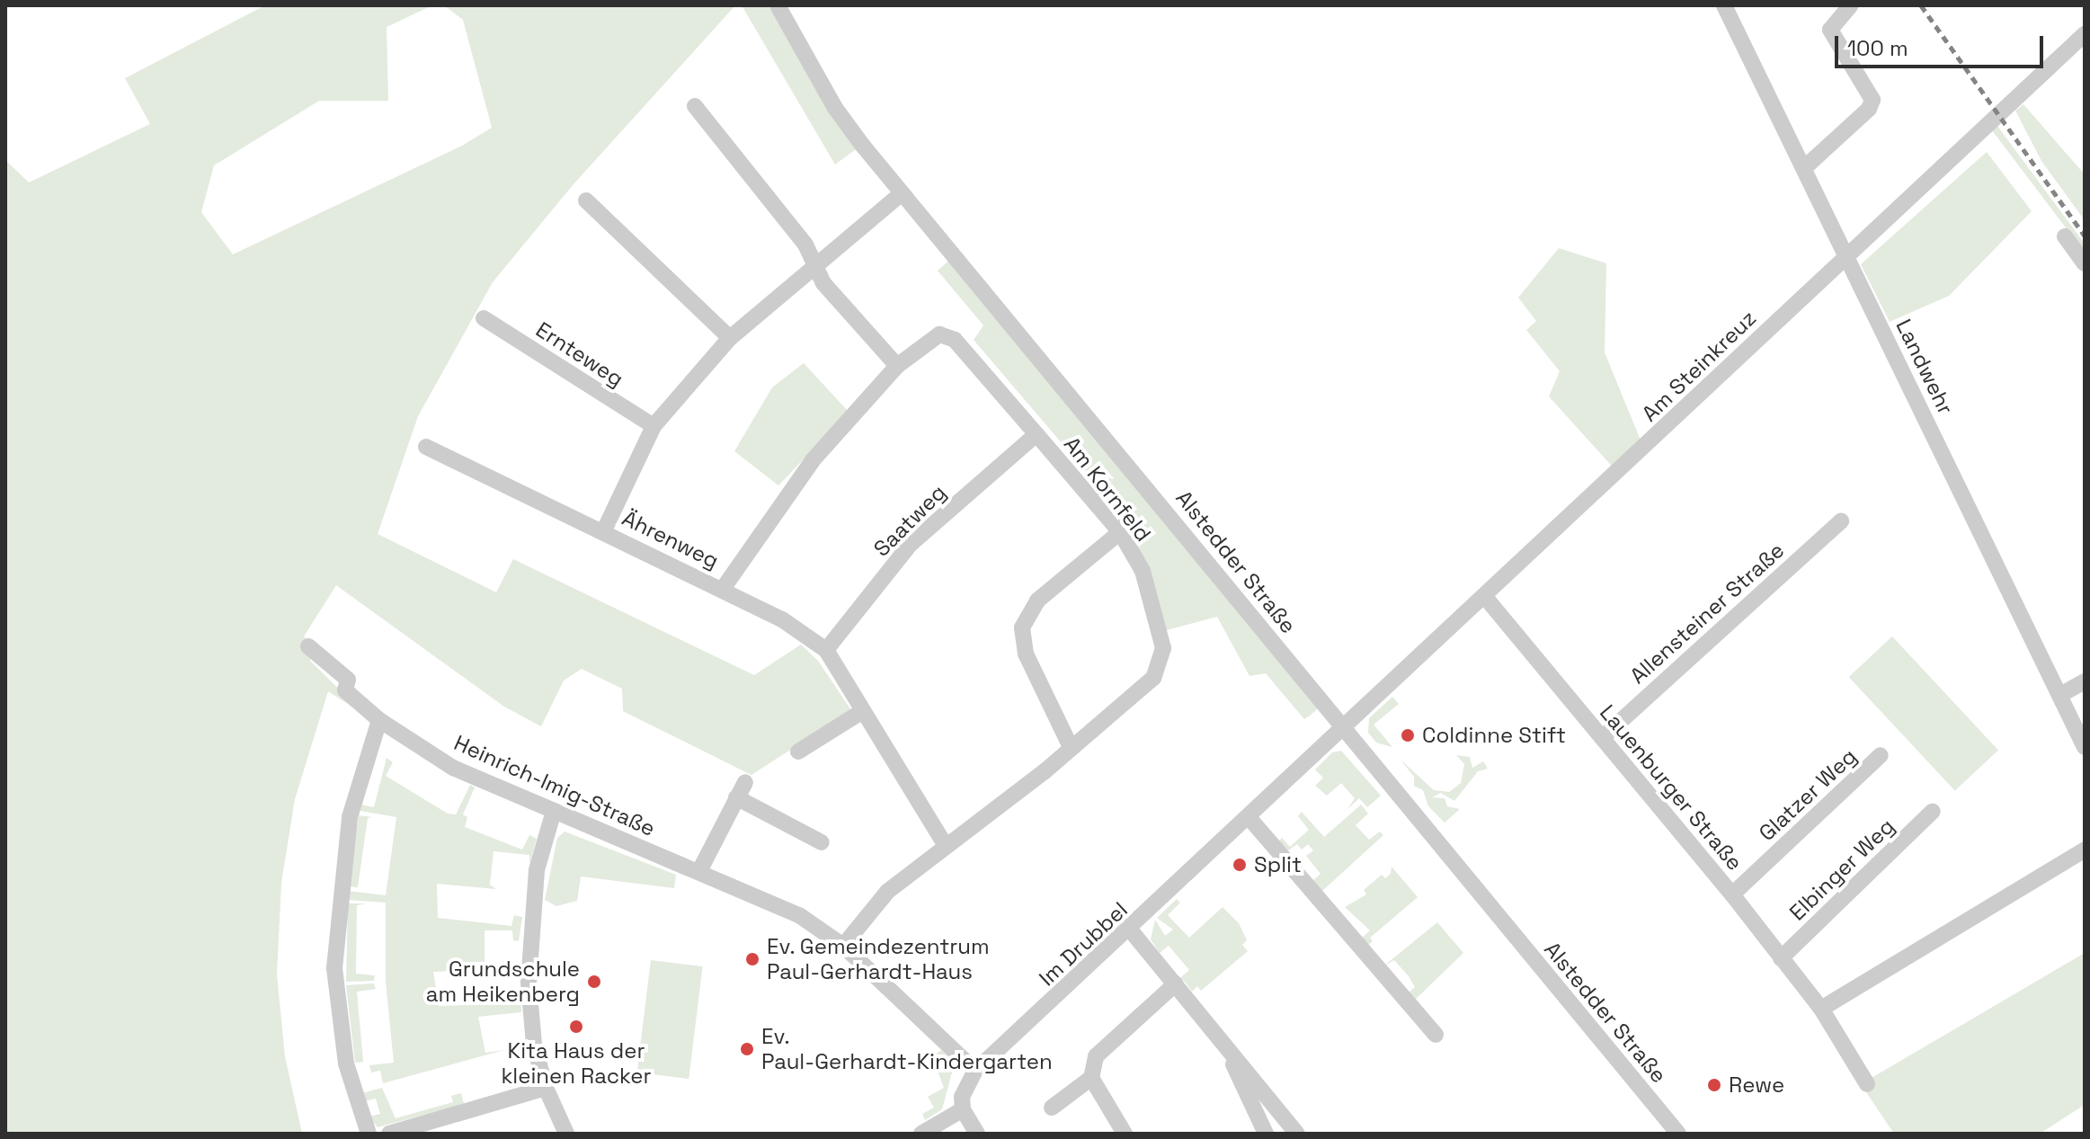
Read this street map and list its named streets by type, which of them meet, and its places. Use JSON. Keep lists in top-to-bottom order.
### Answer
{
  "streets": {
    "street": [
      "Ernteweg",
      "Am Steinkreuz",
      "Landwehr",
      "Am Kornfeld",
      "Saatweg",
      "Ährenweg",
      "Alstedder Straße",
      "Allensteiner Straße",
      "Heinrich-Imig-Straße",
      "Lauenburger Straße",
      "Glatzer Weg",
      "Elbinger Weg",
      "Im Drubbel"
    ]
  },
  "crossings": [
    ["Am Steinkreuz", "Landwehr"],
    ["Am Steinkreuz", "Alstedder Straße"],
    ["Am Steinkreuz", "Lauenburger Straße"],
    ["Am Steinkreuz", "Im Drubbel"],
    ["Am Kornfeld", "Saatweg"],
    ["Am Kornfeld", "Ährenweg"],
    ["Am Kornfeld", "Heinrich-Imig-Straße"],
    ["Saatweg", "Ährenweg"],
    ["Alstedder Straße", "Im Drubbel"],
    ["Allensteiner Straße", "Lauenburger Straße"],
    ["Heinrich-Imig-Straße", "Im Drubbel"],
    ["Lauenburger Straße", "Glatzer Weg"],
    ["Lauenburger Straße", "Elbinger Weg"]
  ],
  "places": [
    "Coldinne Stift",
    "Split",
    "Ev. Gemeindezentrum Paul-Gerhardt-Haus",
    "Grundschule am Heikenberg",
    "Kita Haus der kleinen Racker",
    "Ev. Paul-Gerhardt-Kindergarten",
    "Rewe"
  ],
  "scale_bar": "100 m"
}
